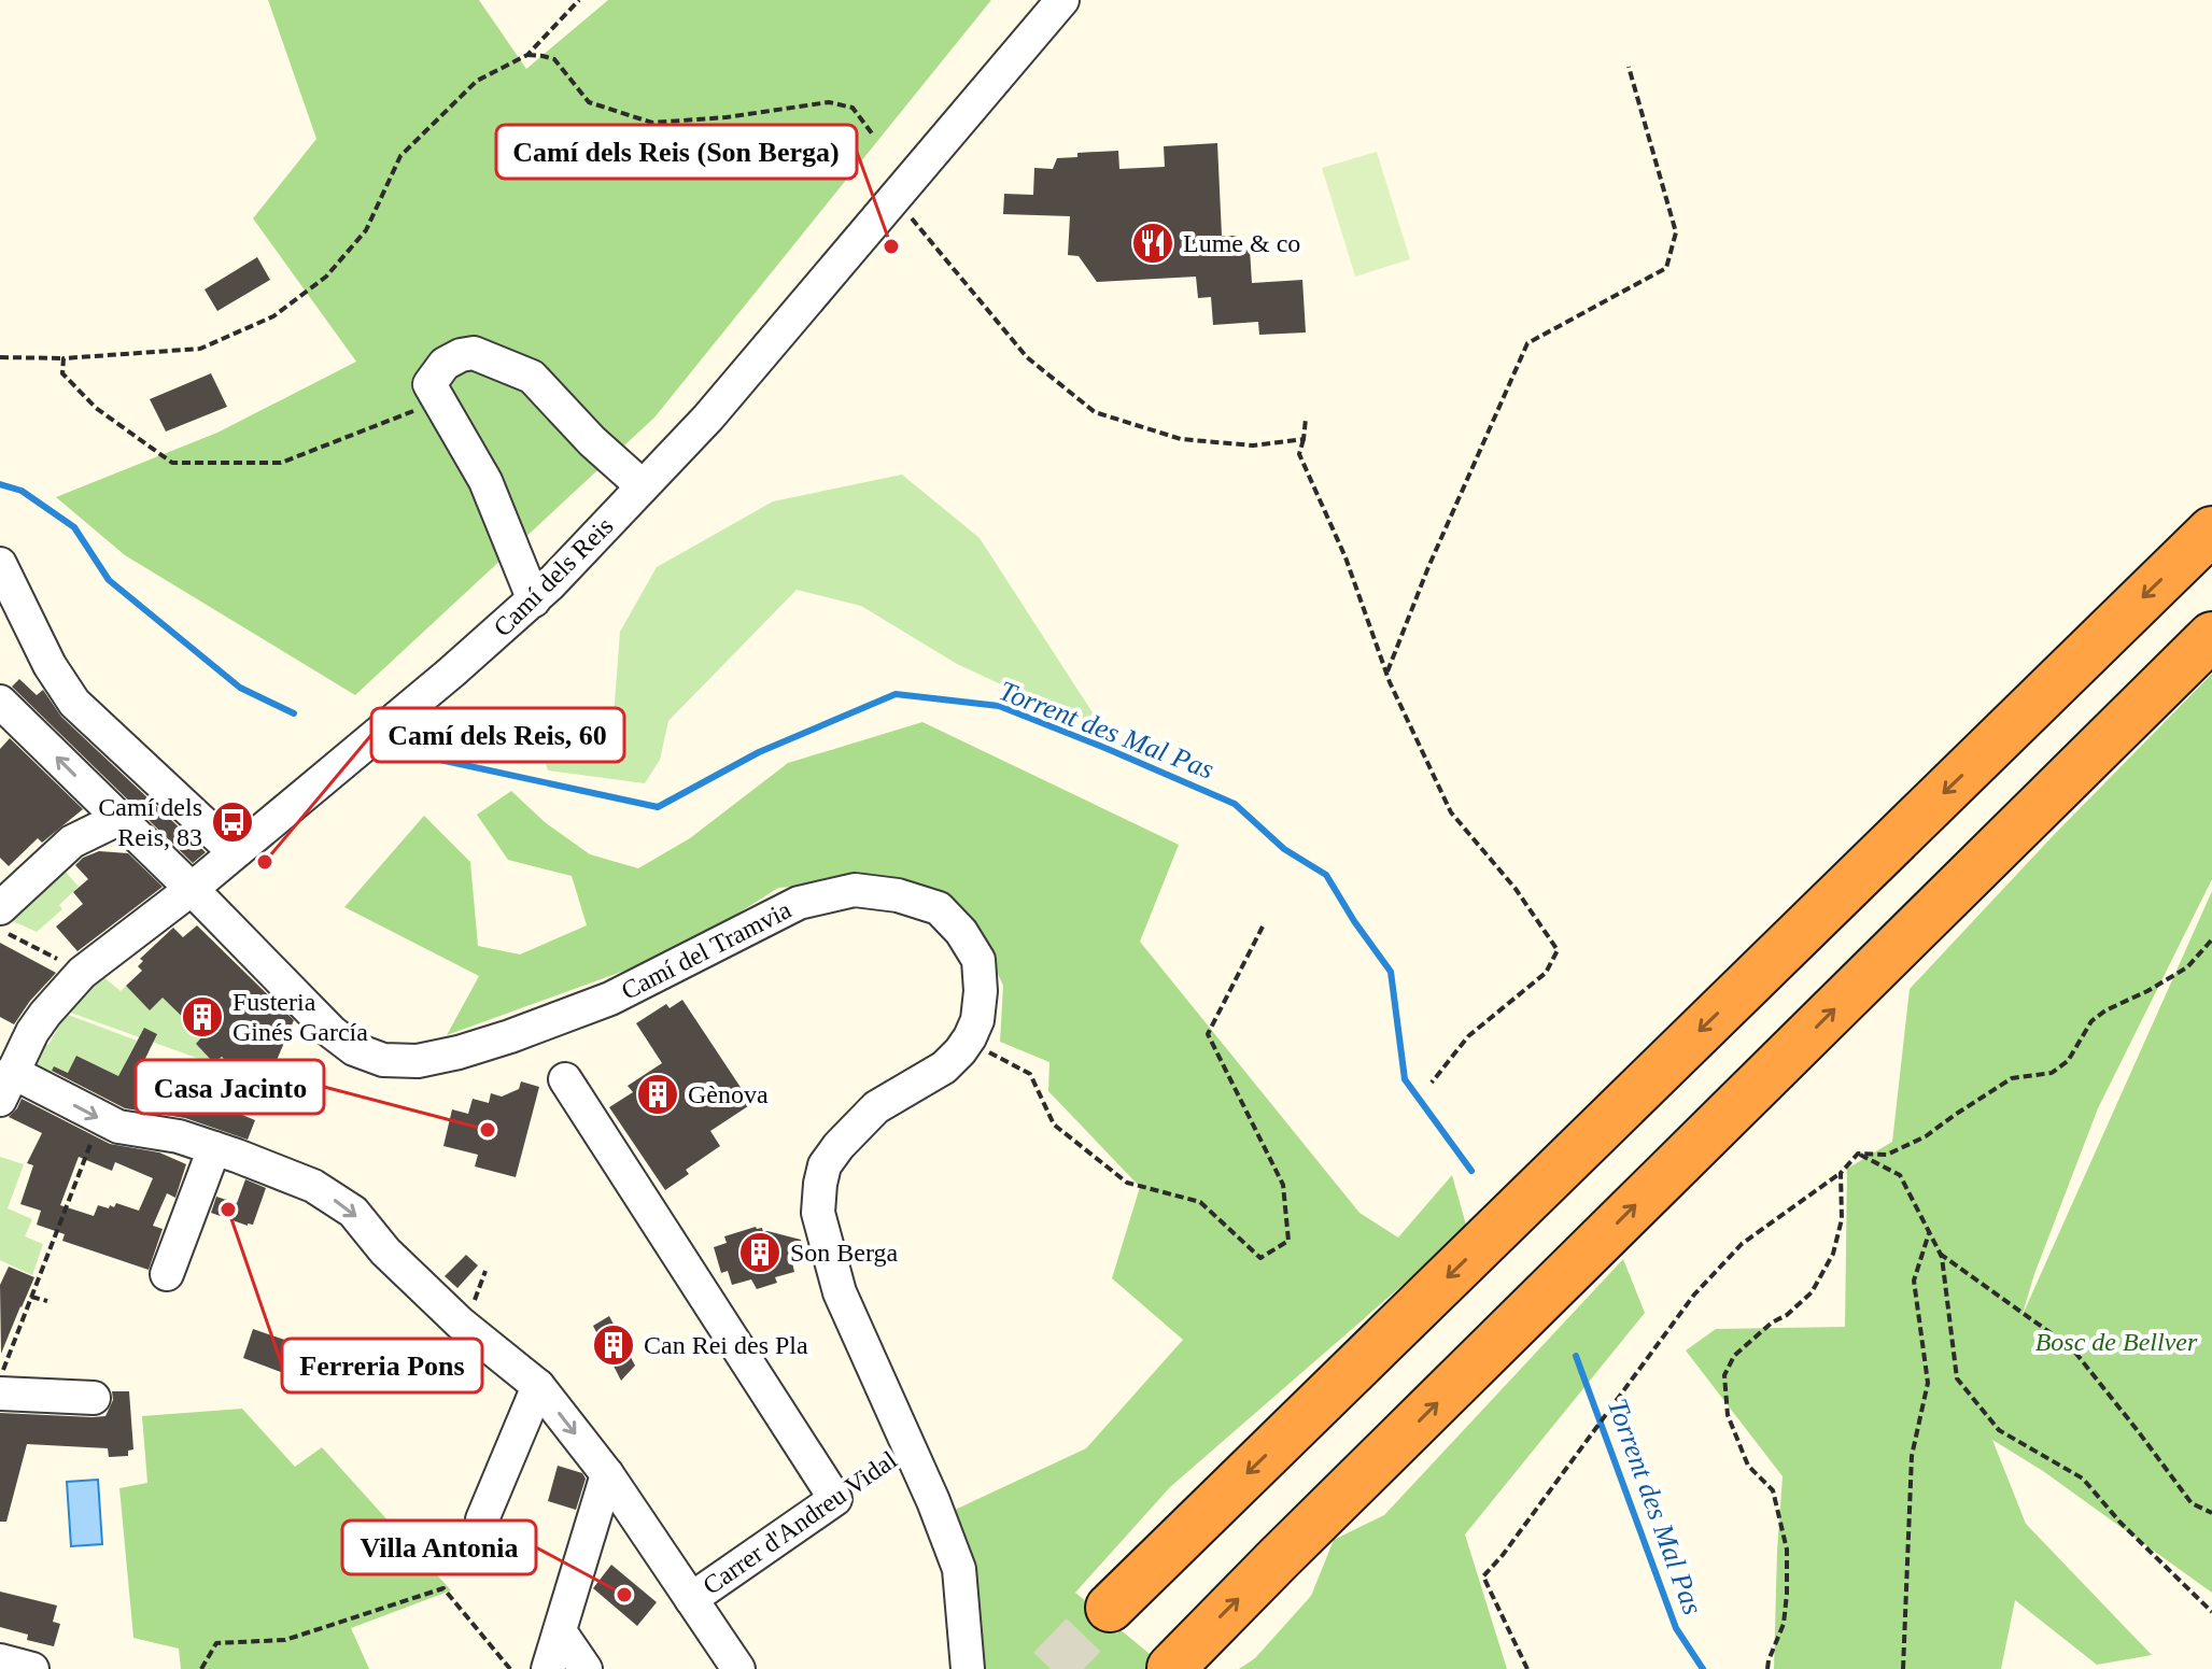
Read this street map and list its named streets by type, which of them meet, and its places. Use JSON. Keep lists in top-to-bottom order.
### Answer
{
  "streets": {
    "street": ["Camí dels Reis", "Camí del Tramvia", "Carrer d'Andreu Vidal"]
  },
  "crossings": [
    ["Camí dels Reis", "Camí del Tramvia"],
    ["Camí del Tramvia", "Carrer d'Andreu Vidal"]
  ],
  "water": ["Torrent des Mal Pas"],
  "parks": ["Bosc de Bellver"],
  "places": {
    "restaurant": ["Lume & co"],
    "other": [
      "Camí dels Reis (Son Berga)",
      "Camí dels Reis, 60",
      "Casa Jacinto",
      "Ferreria Pons",
      "Villa Antonia"
    ],
    "bus stop": ["Camí dels Reis, 83"],
    "building": [
      "Fusteria Ginés García",
      "Gènova",
      "Son Berga",
      "Can Rei des Pla"
    ]
  }
}
